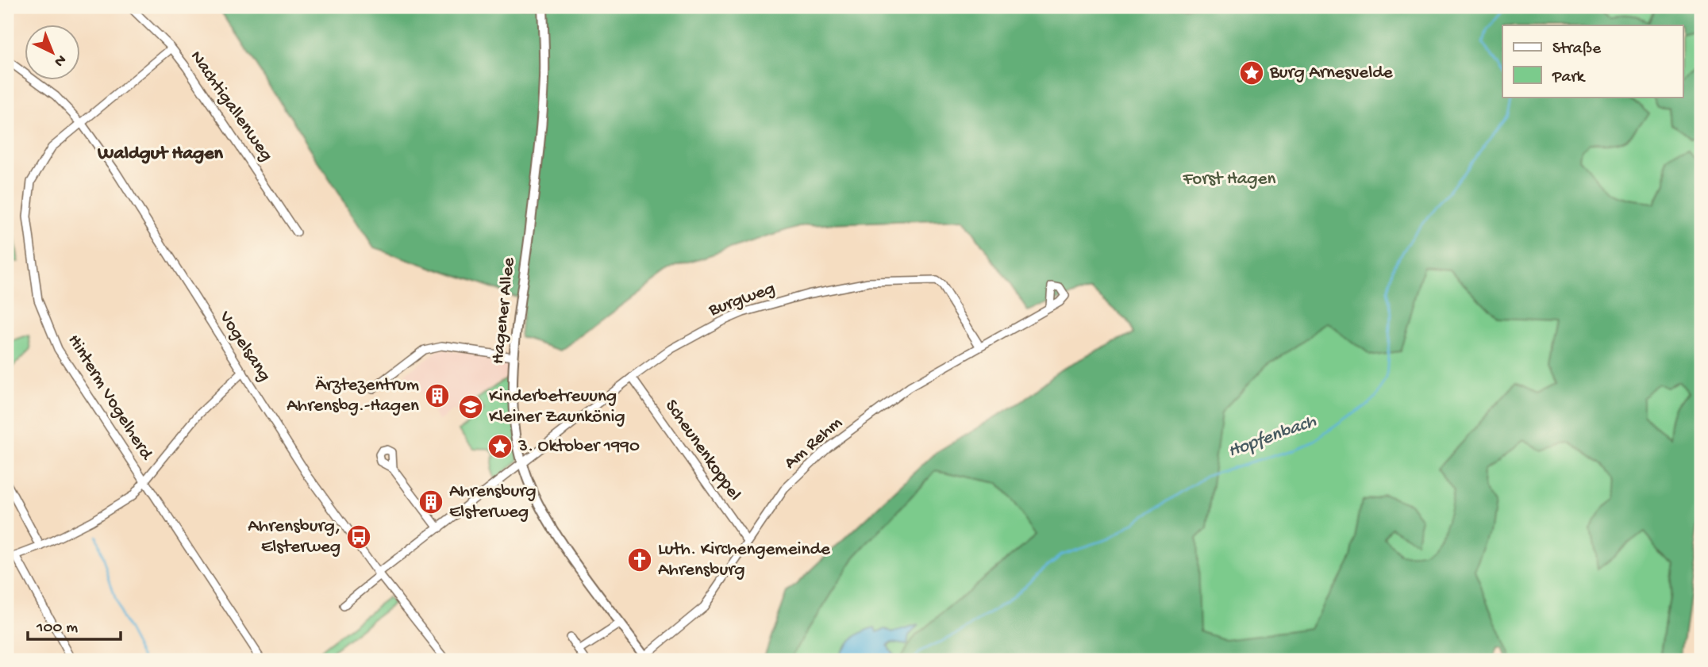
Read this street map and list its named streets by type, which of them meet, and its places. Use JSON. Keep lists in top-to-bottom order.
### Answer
{
  "streets": {
    "street": [
      "Nachtigallenweg",
      "Burgweg",
      "Hagener Allee",
      "Vogelsang",
      "Hinterm Vogelherd",
      "Am Rehm",
      "Scheunenkoppel"
    ]
  },
  "crossings": [
    ["Nachtigallenweg", "Hinterm Vogelherd"],
    ["Burgweg", "Hagener Allee"],
    ["Burgweg", "Vogelsang"],
    ["Burgweg", "Am Rehm"],
    ["Burgweg", "Scheunenkoppel"],
    ["Hagener Allee", "Am Rehm"],
    ["Vogelsang", "Hinterm Vogelherd"],
    ["Am Rehm", "Scheunenkoppel"]
  ],
  "districts": ["Waldgut Hagen"],
  "water": ["Hopfenbach"],
  "parks": ["Forst Hagen"],
  "places": {
    "place": ["Burg Arnesvelde", "3. Oktober 1990"],
    "building": ["Ärztezentrum Ahrensbg.-Hagen", "Ahrensburg Elsterweg"],
    "school or university": ["Kinderbetreuung Kleiner Zaunkönig"],
    "bus stop": ["Ahrensburg, Elsterweg"],
    "church": ["Luth. Kirchengemeinde Ahrensburg"]
  },
  "legend": ["Straße", "Park"],
  "scale_bar": "100 m",
  "north": "bottom right"
}
